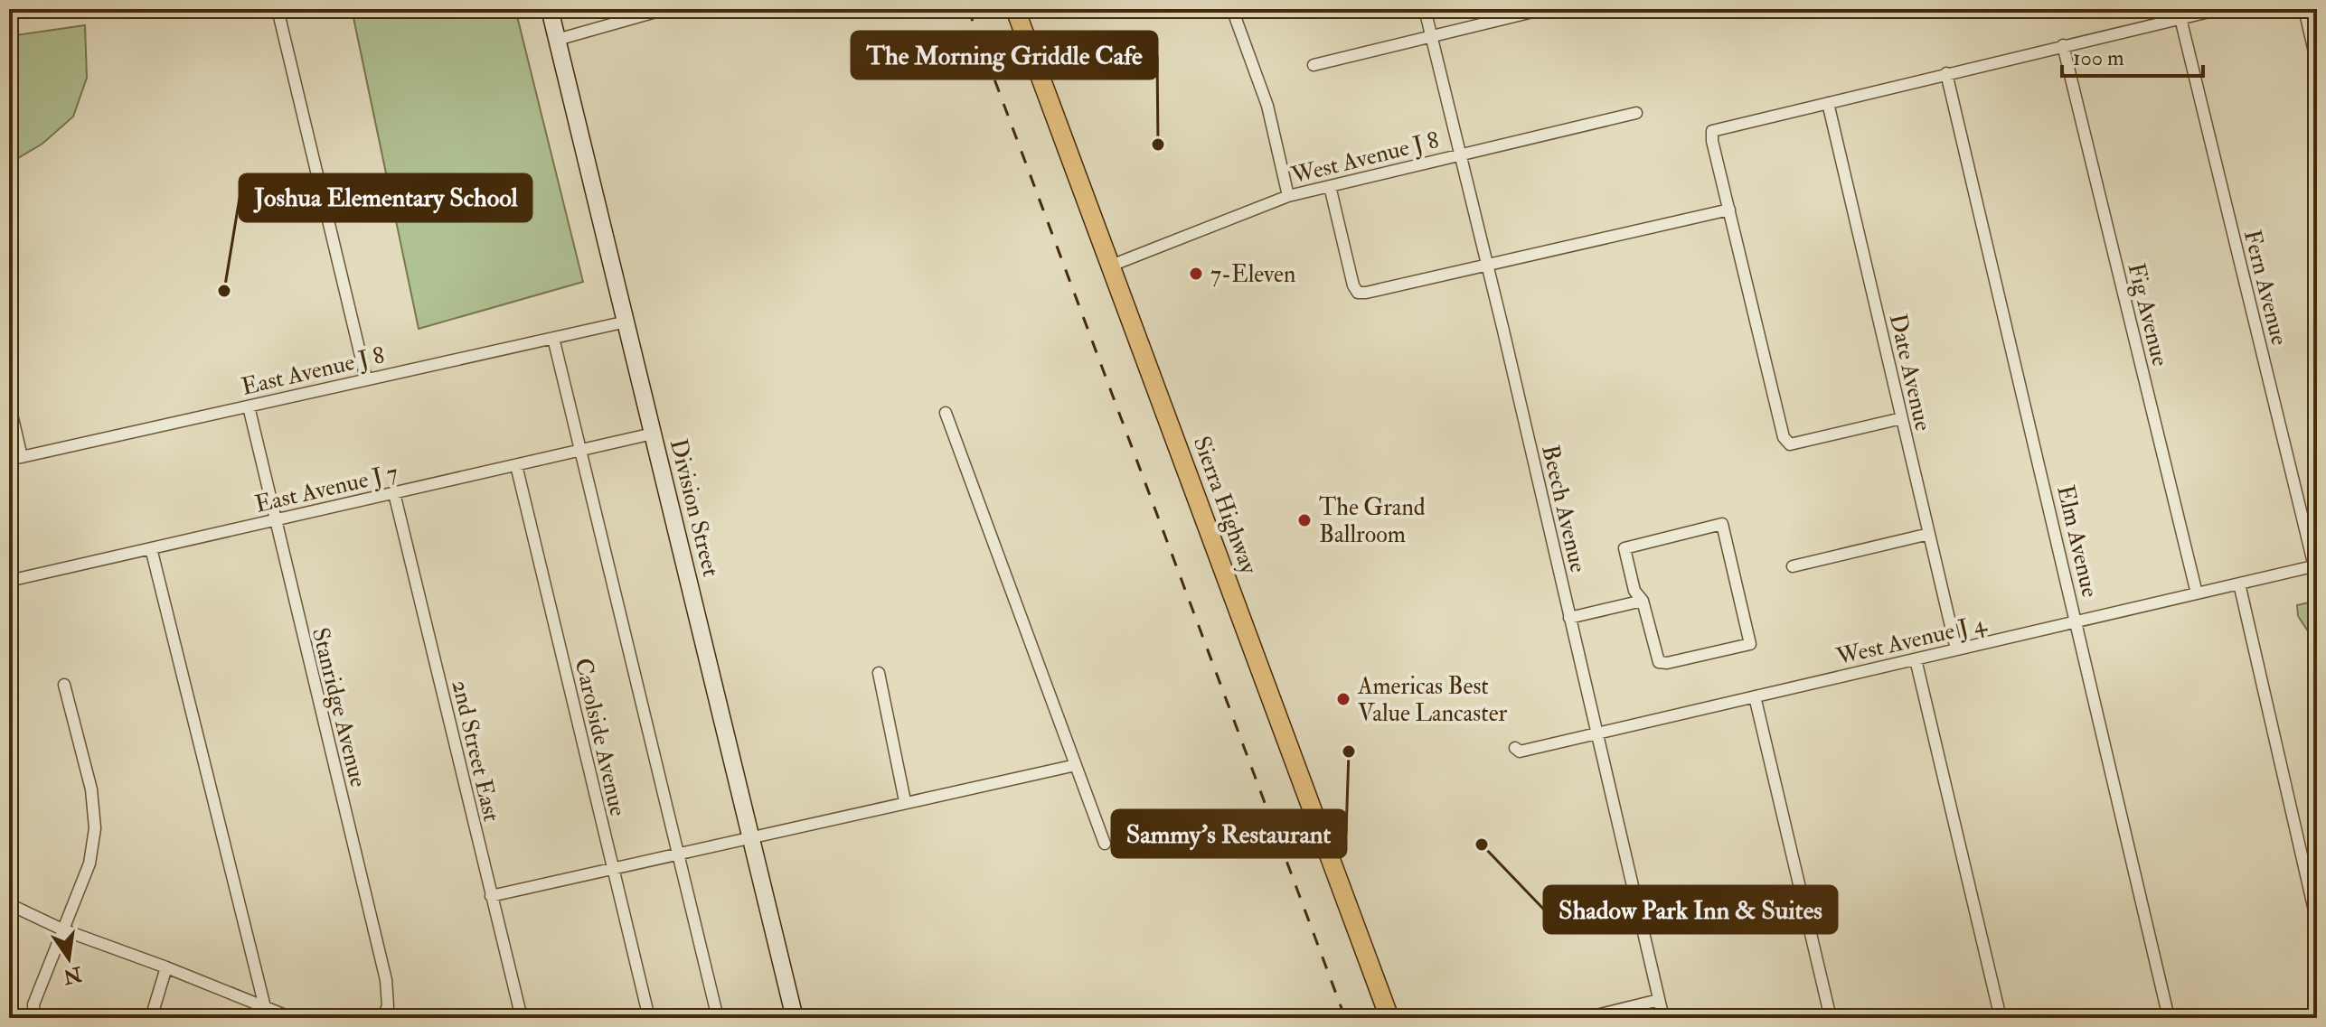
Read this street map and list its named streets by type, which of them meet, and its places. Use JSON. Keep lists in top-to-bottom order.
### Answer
{
  "streets": {
    "main road": ["Sierra Highway", "Division Street"],
    "street": [
      "West Avenue J 8",
      "Fern Avenue",
      "Fig Avenue",
      "East Avenue J 8",
      "Date Avenue",
      "East Avenue J 7",
      "Beech Avenue",
      "Elm Avenue",
      "West Avenue J 4",
      "Stanridge Avenue",
      "Carolside Avenue",
      "2nd Street East"
    ]
  },
  "crossings": [
    ["West Avenue J 8", "Sierra Highway"],
    ["West Avenue J 8", "Beech Avenue"],
    ["Fern Avenue", "West Avenue J 4"],
    ["Fig Avenue", "West Avenue J 4"],
    ["East Avenue J 8", "Division Street"],
    ["East Avenue J 8", "Stanridge Avenue"],
    ["Date Avenue", "West Avenue J 4"],
    ["East Avenue J 7", "Division Street"],
    ["East Avenue J 7", "Stanridge Avenue"],
    ["East Avenue J 7", "Carolside Avenue"],
    ["East Avenue J 7", "2nd Street East"],
    ["Beech Avenue", "West Avenue J 4"],
    ["Elm Avenue", "West Avenue J 4"]
  ],
  "places": [
    "The Morning Griddle Cafe",
    "7-Eleven",
    "Joshua Elementary School",
    "The Grand Ballroom",
    "Americas Best Value Lancaster",
    "Sammy's Restaurant",
    "Shadow Park Inn & Suites"
  ],
  "scale_bar": "100 m",
  "north": "bottom"
}
